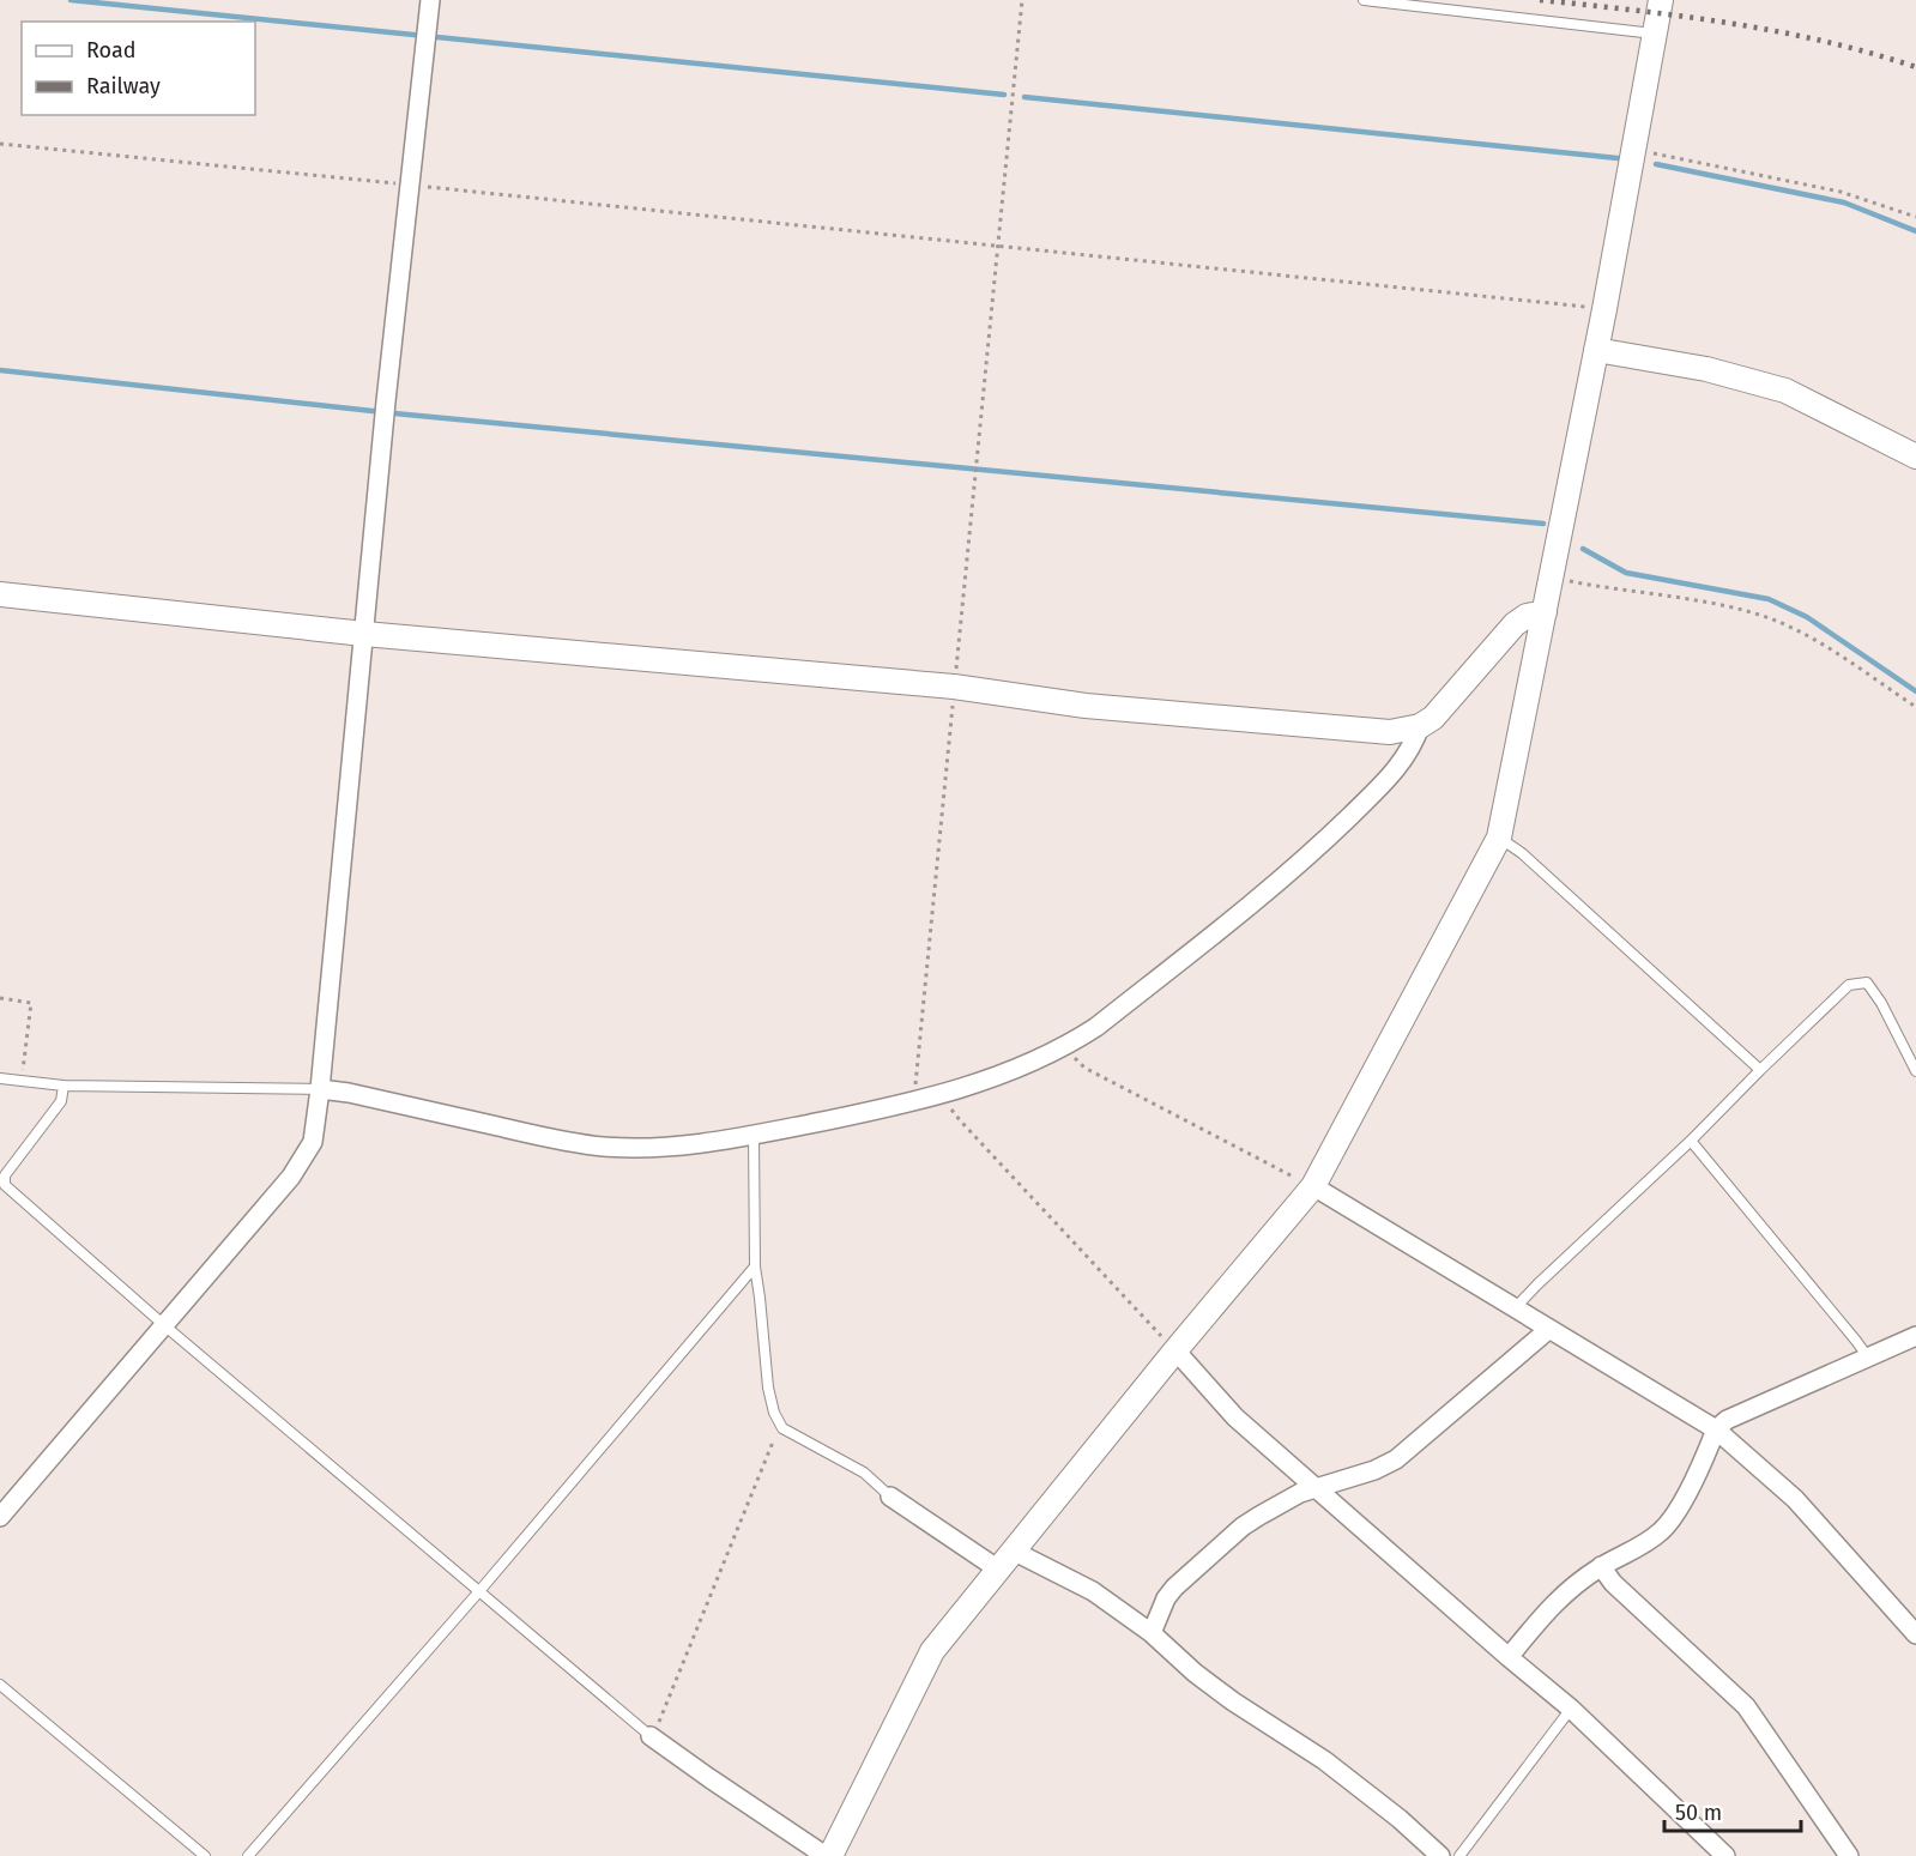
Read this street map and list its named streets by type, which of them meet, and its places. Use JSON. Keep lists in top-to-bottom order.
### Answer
{
  "legend": ["Road", "Railway"],
  "scale_bar": "50 m"
}
